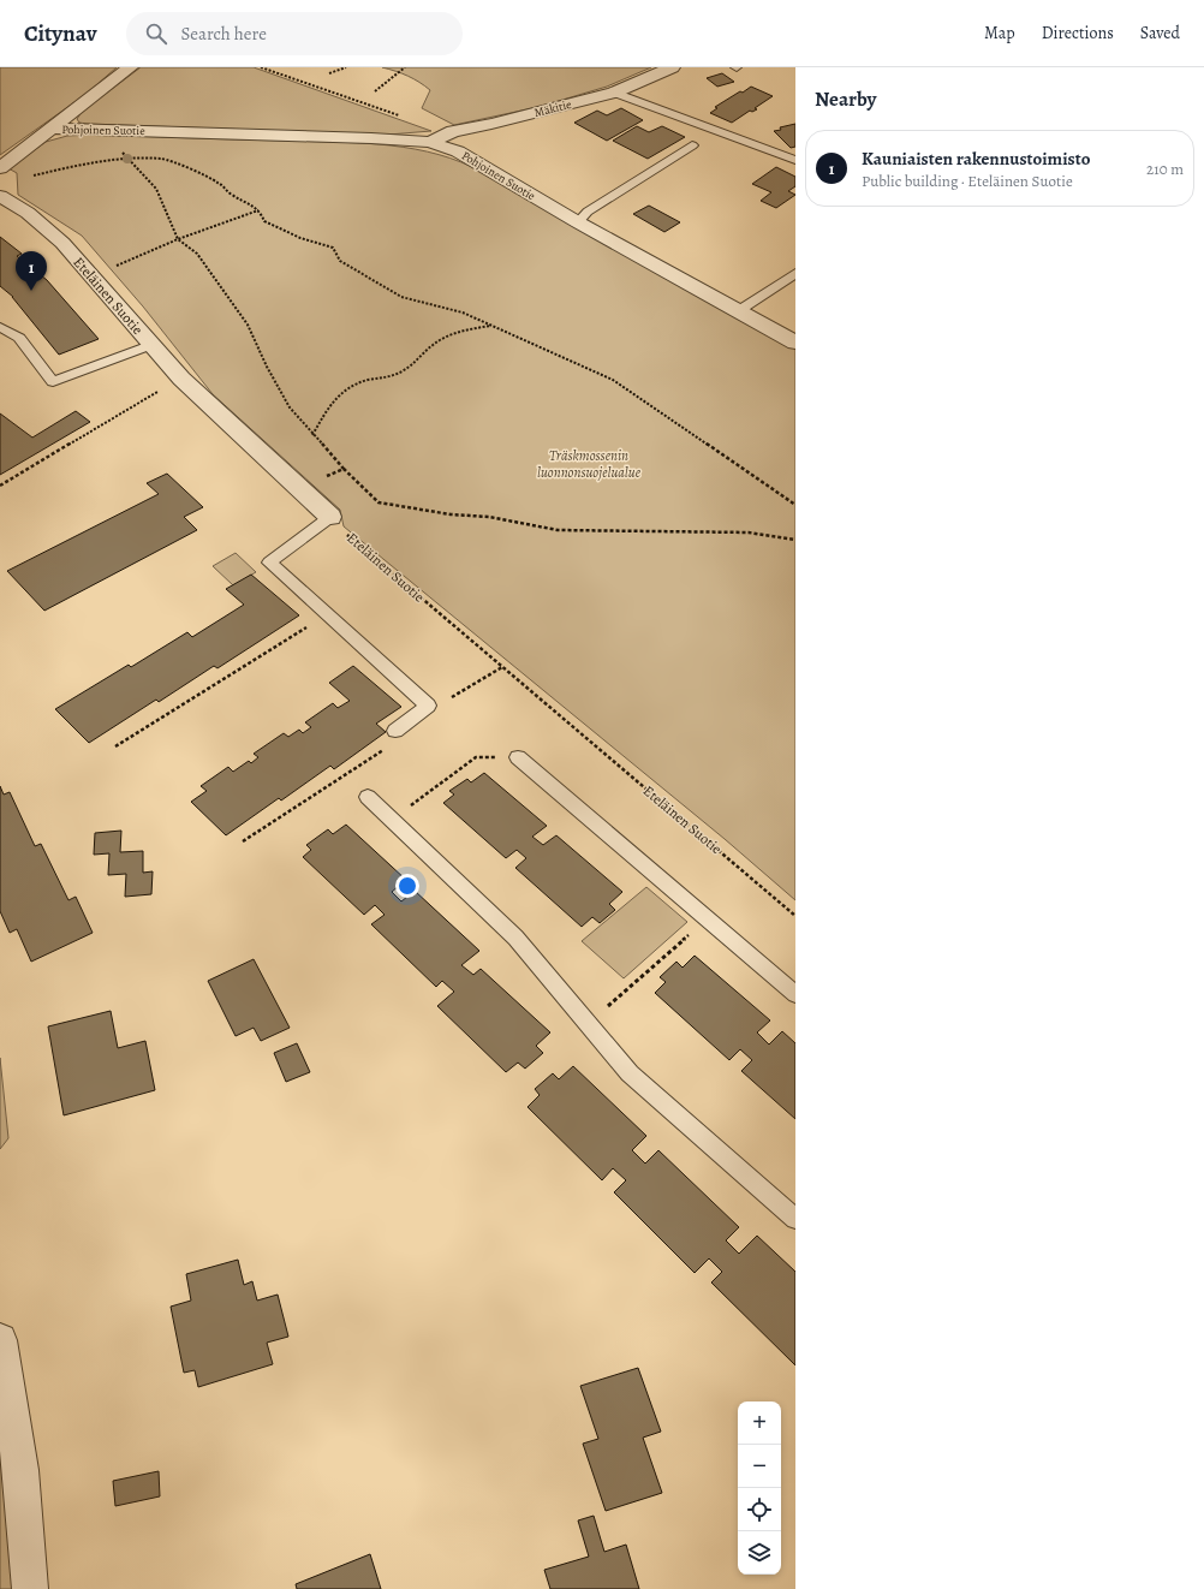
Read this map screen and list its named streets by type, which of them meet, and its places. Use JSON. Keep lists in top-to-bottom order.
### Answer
{
  "streets": {
    "street": ["Mäkitie", "Pohjoinen Suotie", "Eteläinen Suotie"]
  },
  "crossings": [
    ["Mäkitie", "Pohjoinen Suotie"]
  ],
  "parks": ["Träskmossenin luonnonsuojelualue"],
  "page": {
    "header": "Citynav",
    "search": "Search here",
    "nav": ["Map", "Directions", "Saved"],
    "heading": "Nearby",
    "list": [
      {
        "mark": "1",
        "name": "Kauniaisten rakennustoimisto",
        "note": "Public building · Eteläinen Suotie",
        "value": "210 m"
      }
    ],
    "pins": "1",
    "map_buttons": ["+", "−"]
  }
}
